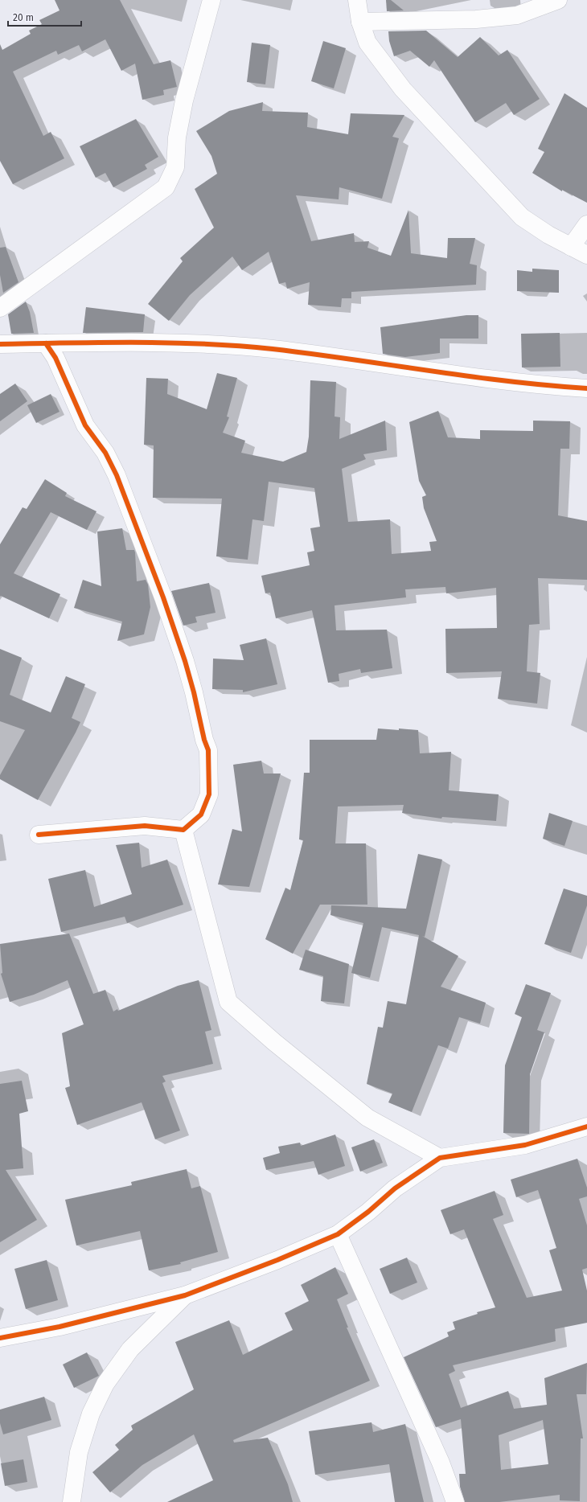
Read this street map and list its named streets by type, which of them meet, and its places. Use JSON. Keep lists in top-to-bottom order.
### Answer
{
  "scale_bar": "20 m"
}
